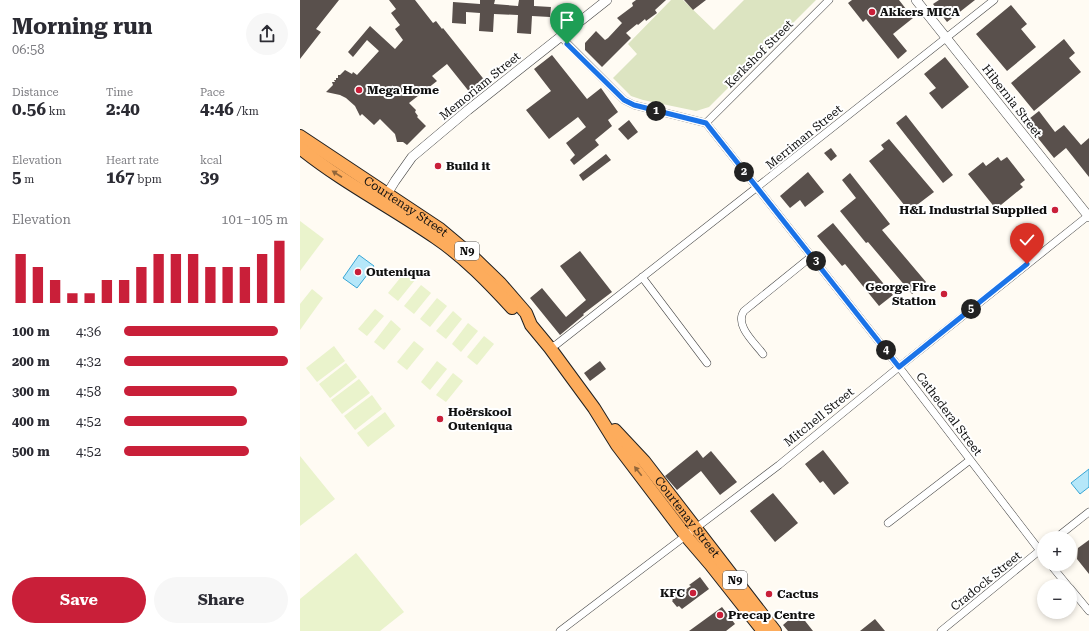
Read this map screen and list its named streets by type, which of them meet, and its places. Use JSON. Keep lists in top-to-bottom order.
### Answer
{
  "streets": {
    "highway": ["Courtenay Street", "N9"],
    "street": [
      "Kerkshof Street",
      "Memoriam Street",
      "Hibernia Street",
      "Merriman Street",
      "Cathederal Street",
      "Mitchell Street",
      "Cradock Street"
    ]
  },
  "crossings": [
    ["Kerkshof Street", "Cathederal Street"],
    ["Memoriam Street", "Courtenay Street"],
    ["Hibernia Street", "Merriman Street"],
    ["Hibernia Street", "Mitchell Street"],
    ["Merriman Street", "Courtenay Street"],
    ["Merriman Street", "Cathederal Street"],
    ["Courtenay Street", "Mitchell Street"],
    ["Cathederal Street", "Mitchell Street"]
  ],
  "places": [
    "Akkers MICA",
    "Mega Home",
    "Build it",
    "H&L Industrial Supplied",
    "Outeniqua",
    "George Fire Station",
    "Hoërskool Outeniqua",
    "KFC",
    "Cactus",
    "Precap Centre"
  ],
  "page": {
    "heading": ["Morning run", "06:58"],
    "stats": [
      ["Distance", "0.56 km"],
      ["Time", "2:40"],
      ["Pace", "4:46 /km"],
      ["Elevation", "5 m"],
      ["Heart rate", "167 bpm"],
      ["kcal", "39"]
    ],
    "pins": [
      "1",
      "2",
      "3",
      "5",
      "4"
    ],
    "chart": ["Elevation", "101–105 m"],
    "list": [
      {
        "name": "100 m",
        "note": "4:36"
      },
      {
        "name": "200 m",
        "note": "4:32"
      },
      {
        "name": "300 m",
        "note": "4:58"
      },
      {
        "name": "400 m",
        "note": "4:52"
      },
      {
        "name": "500 m",
        "note": "4:52"
      }
    ],
    "map_buttons": ["+", "−"],
    "buttons": ["Save", "Share"]
  }
}
